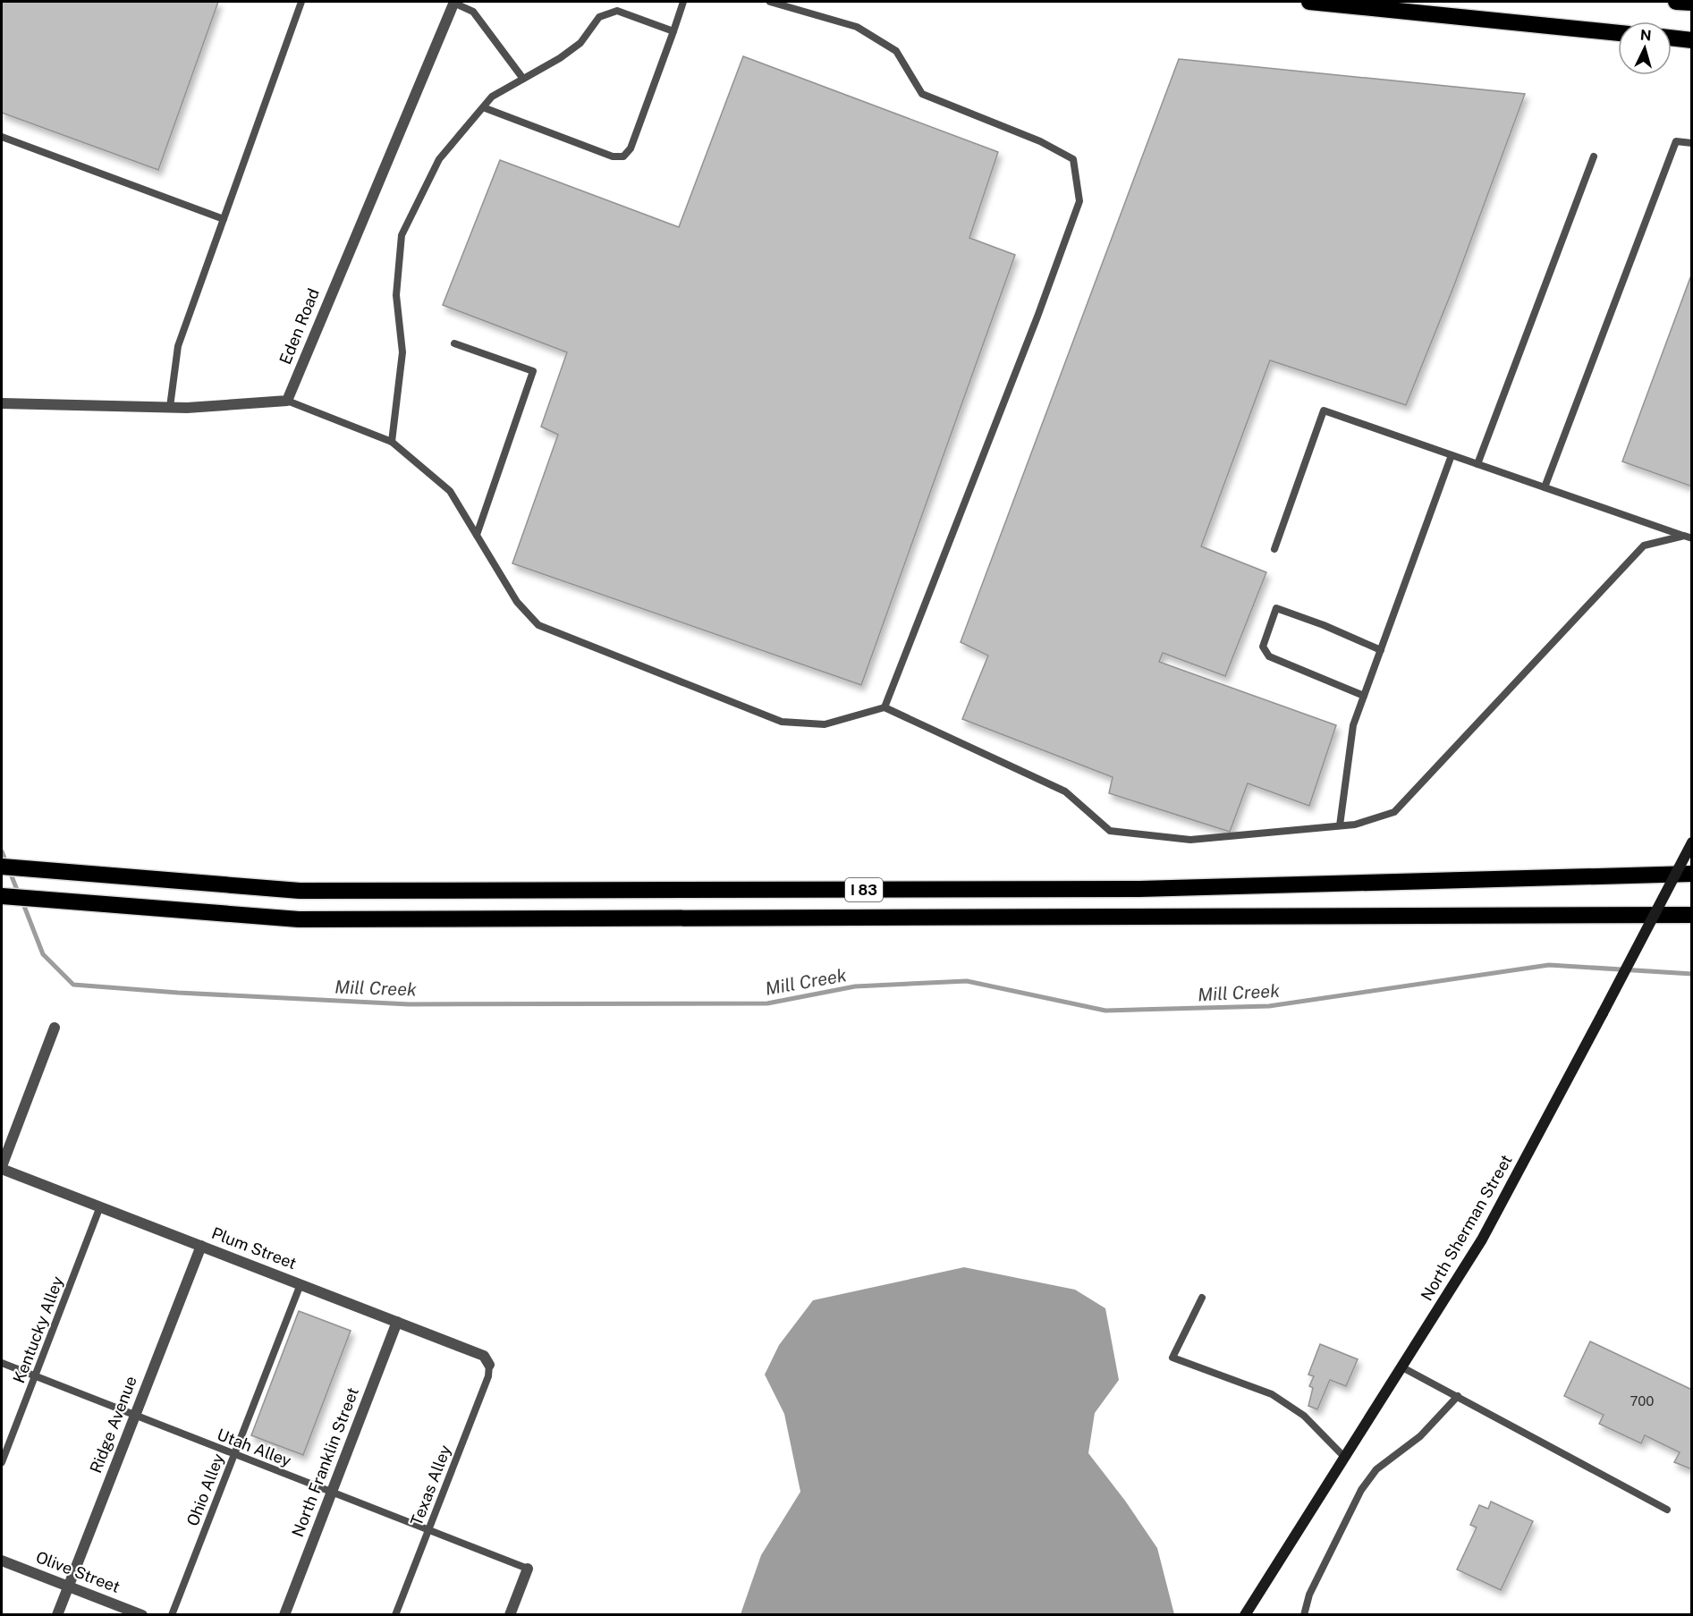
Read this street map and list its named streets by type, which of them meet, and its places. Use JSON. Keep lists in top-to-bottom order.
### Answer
{
  "streets": {
    "highway": ["I 83"],
    "main road": ["North Sherman Street"],
    "street": [
      "Eden Road",
      "Plum Street",
      "Ridge Avenue",
      "North Franklin Street",
      "Olive Street"
    ],
    "lane": [
      "Kentucky Alley",
      "Utah Alley",
      "Texas Alley",
      "Ohio Alley"
    ]
  },
  "crossings": [
    ["Plum Street", "Kentucky Alley"],
    ["Plum Street", "Ridge Avenue"],
    ["Plum Street", "North Franklin Street"],
    ["Plum Street", "Texas Alley"],
    ["Plum Street", "Ohio Alley"],
    ["Kentucky Alley", "Utah Alley"],
    ["Ridge Avenue", "Utah Alley"],
    ["Ridge Avenue", "Olive Street"],
    ["Utah Alley", "North Franklin Street"],
    ["Utah Alley", "Texas Alley"],
    ["Utah Alley", "Ohio Alley"]
  ],
  "water": ["Mill Creek"],
  "house_numbers": ["700"],
  "north": "top"
}
